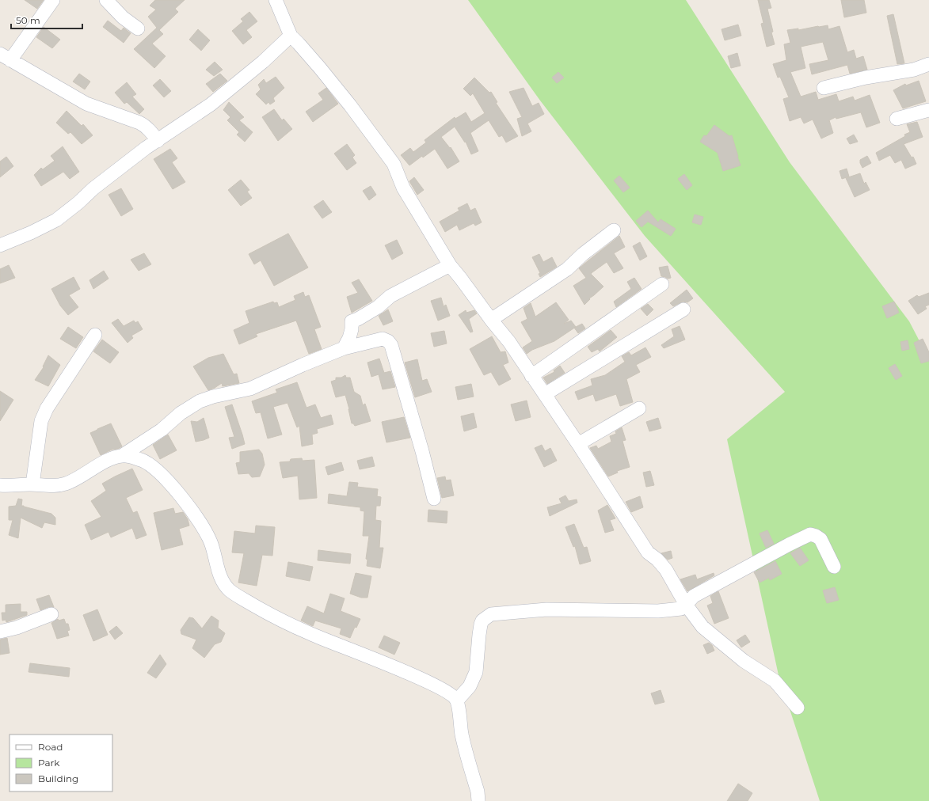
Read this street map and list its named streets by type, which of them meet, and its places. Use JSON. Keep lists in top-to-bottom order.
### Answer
{
  "legend": ["Road", "Park", "Building"],
  "scale_bar": "50 m"
}
